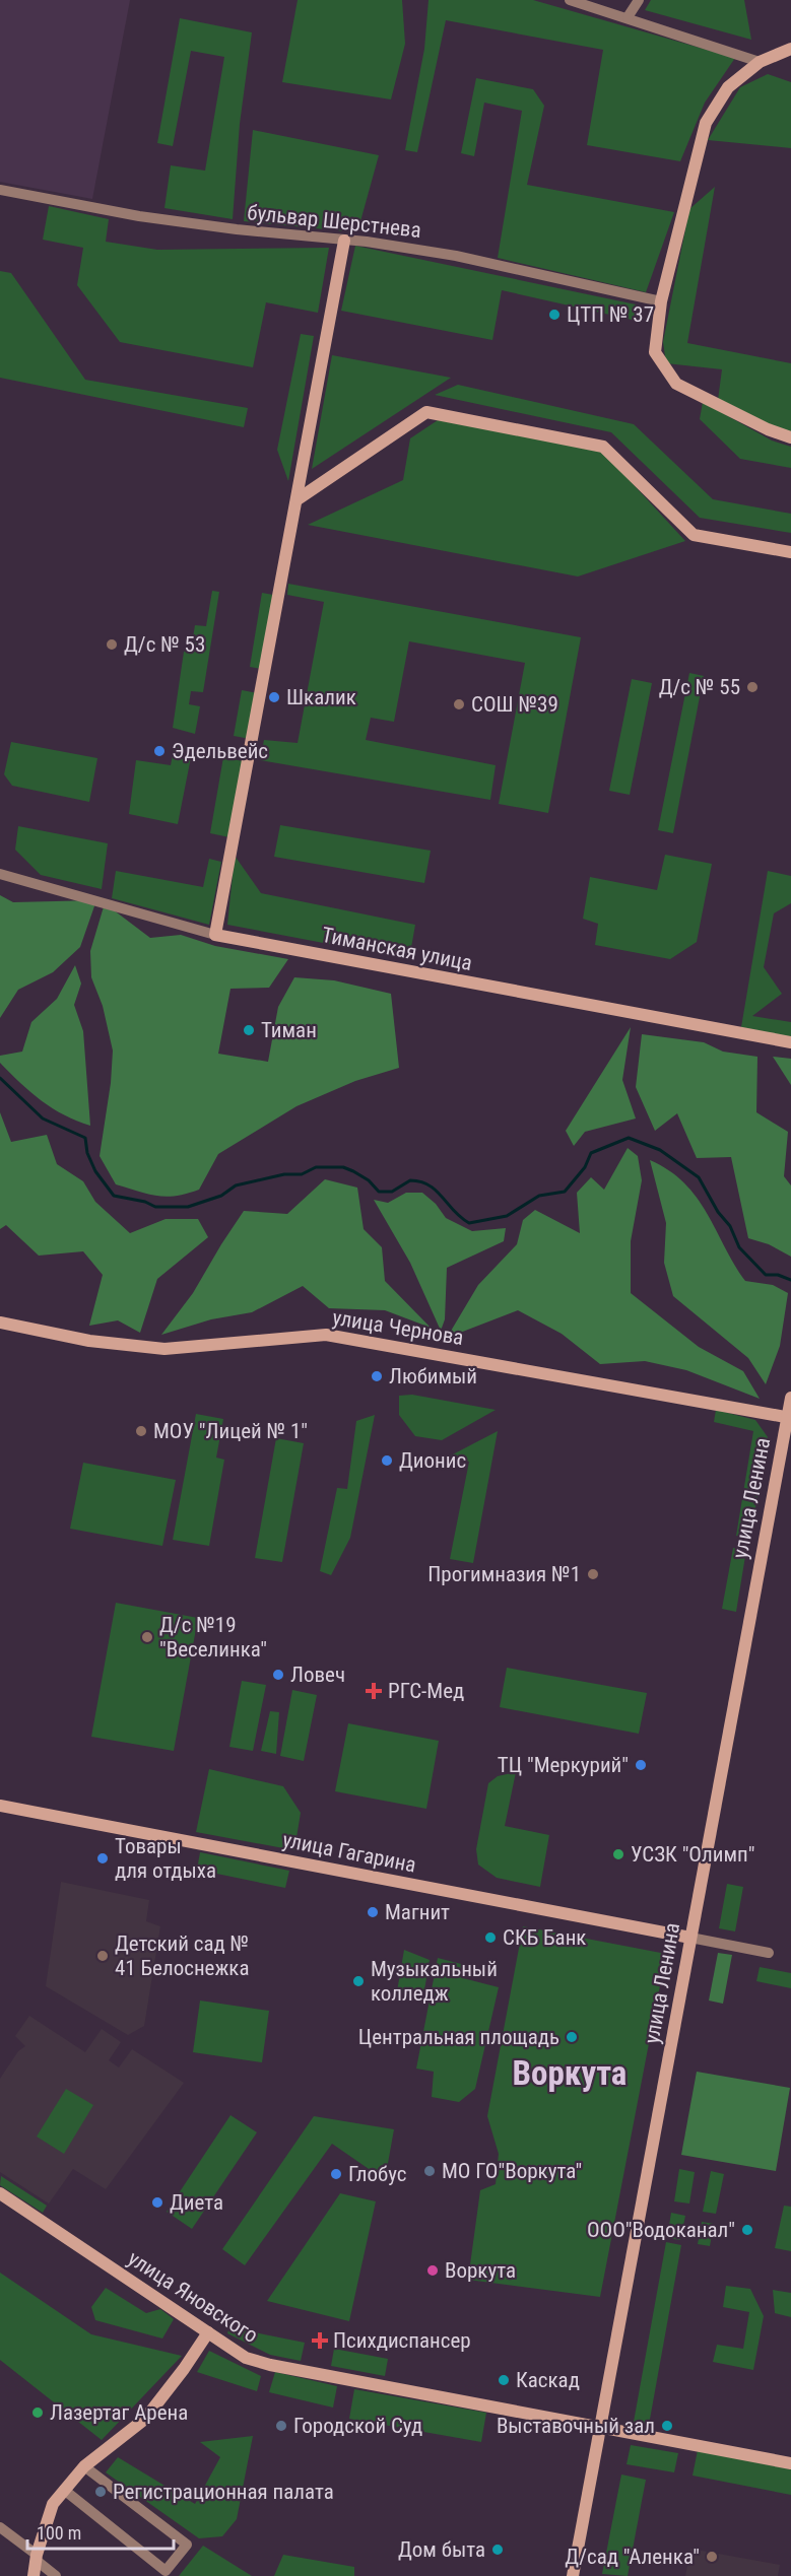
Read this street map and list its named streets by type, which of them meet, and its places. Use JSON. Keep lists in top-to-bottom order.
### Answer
{
  "streets": {
    "street": [
      "бульвар Шерстнева",
      "Тиманская улица",
      "улица Чернова",
      "улица Ленина",
      "улица Гагарина",
      "улица Яновского"
    ]
  },
  "crossings": [
    ["улица Чернова", "улица Ленина"],
    ["улица Ленина", "улица Гагарина"],
    ["улица Ленина", "улица Яновского"]
  ],
  "districts": ["Воркута"],
  "places": {
    "other": [
      "ЦТП № 37",
      "Д/с № 53",
      "Д/с № 55",
      "Шкалик",
      "СОШ №39",
      "Эдельвейс",
      "Тиман",
      "Любимый",
      "МОУ \"Лицей № 1\"",
      "Дионис",
      "Прогимназия №1",
      "Д/с №19 \"Веселинка\"",
      "Ловеч",
      "ТЦ \"Меркурий\"",
      "УСЗК \"Олимп\"",
      "Товары для отдыха",
      "Магнит",
      "СКБ Банк",
      "Детский сад № 41 Белоснежка",
      "Музыкальный колледж",
      "Центральная площадь",
      "МО ГО\"Воркута\"",
      "Глобус",
      "Диета",
      "ООО\"Водоканал\"",
      "Воркута",
      "Каскад",
      "Лазертаг Арена",
      "Городской Суд",
      "Выставочный зал",
      "Регистрационная палата",
      "Дом быта",
      "Д/сад \"Аленка\""
    ],
    "health": ["РГС-Мед", "Психдиспансер"]
  },
  "scale_bar": "100 m"
}
